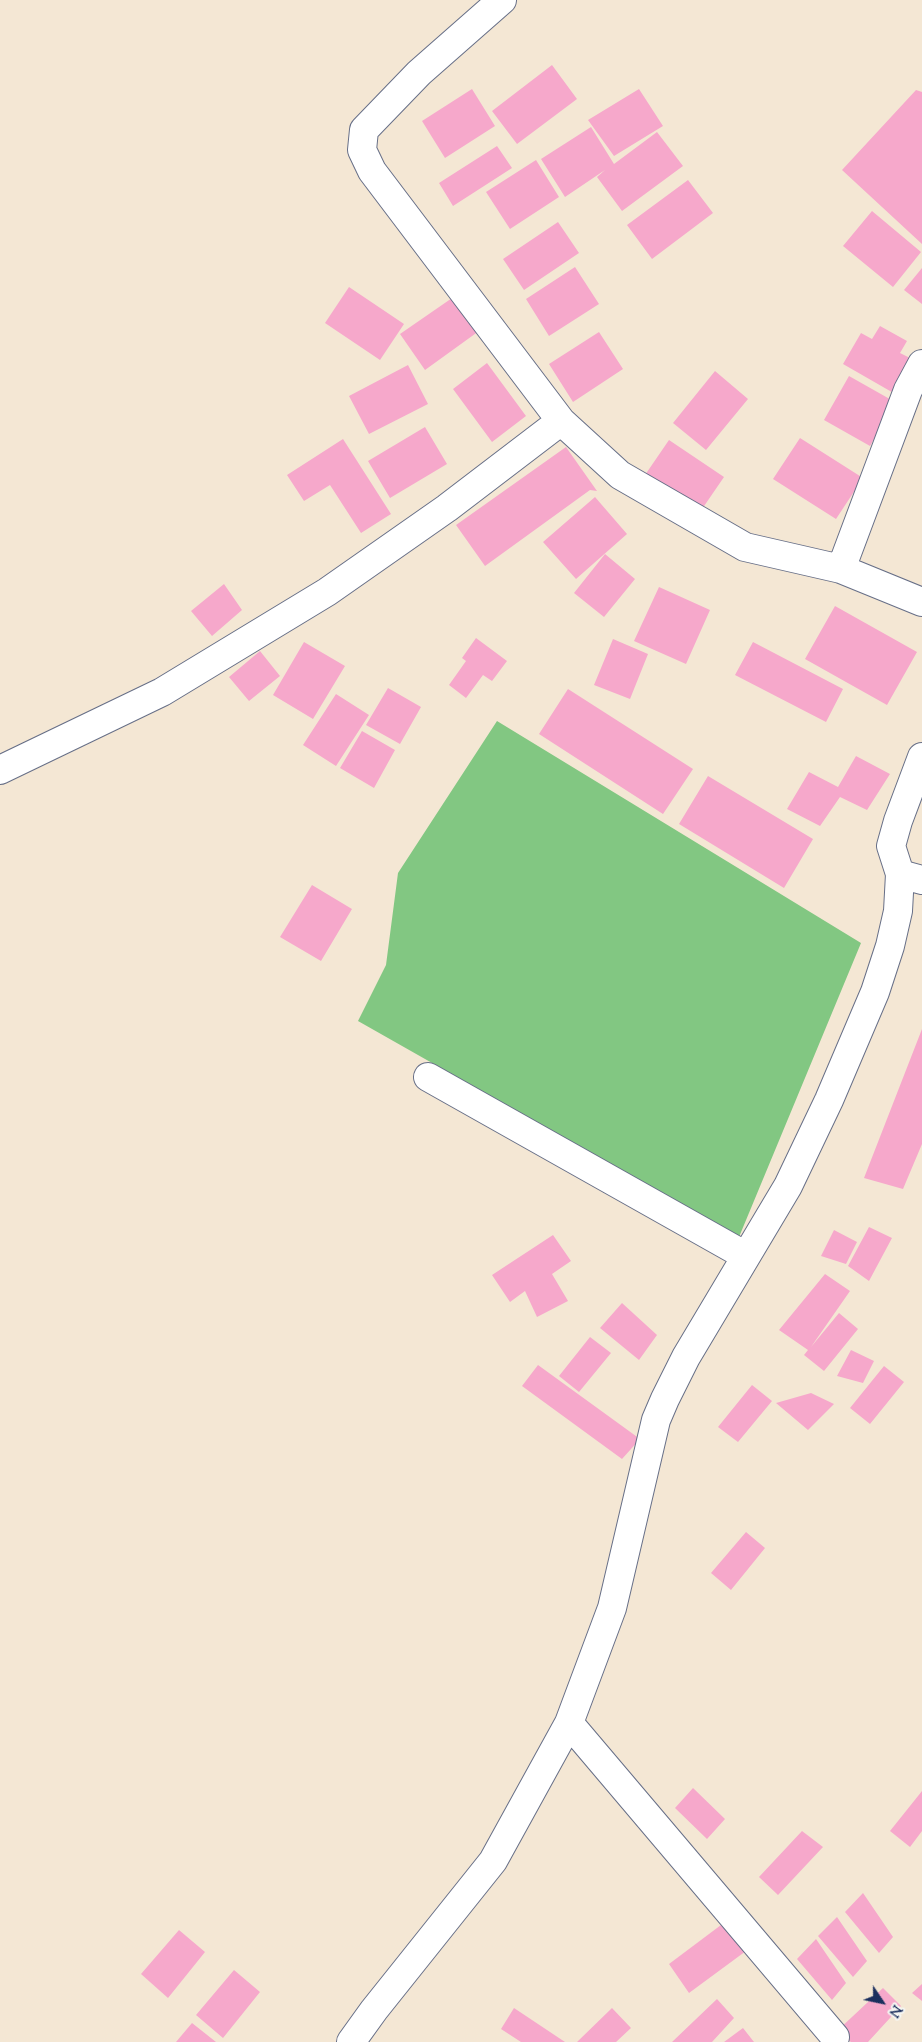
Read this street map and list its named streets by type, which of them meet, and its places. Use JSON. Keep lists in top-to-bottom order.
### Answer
{
  "north": "bottom right"
}
